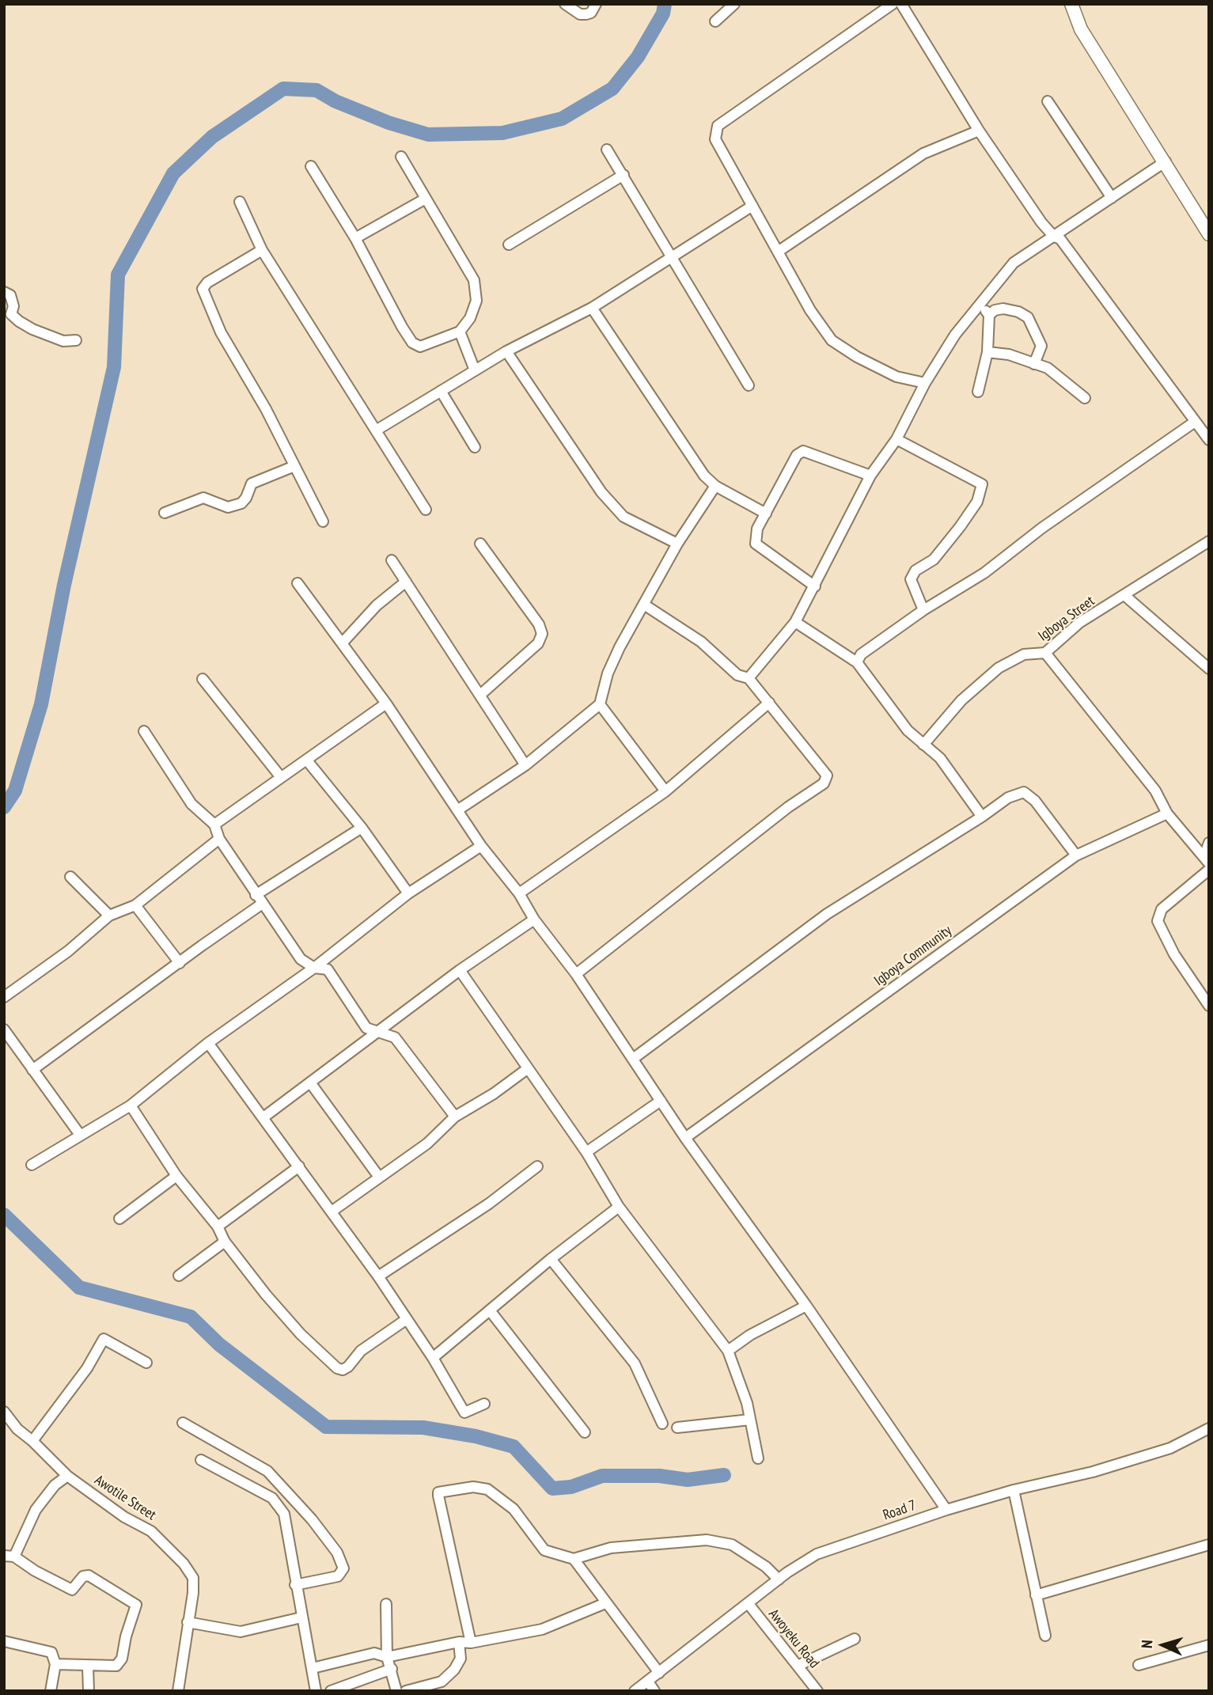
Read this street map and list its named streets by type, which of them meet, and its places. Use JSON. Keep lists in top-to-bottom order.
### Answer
{
  "streets": {
    "street": [
      "Igboya Street",
      "Igboya Community",
      "Awotile Street",
      "Road 7",
      "Awoyeku Road"
    ]
  },
  "crossings": [
    ["Road 7", "Awoyeku Road"]
  ],
  "north": "left"
}
